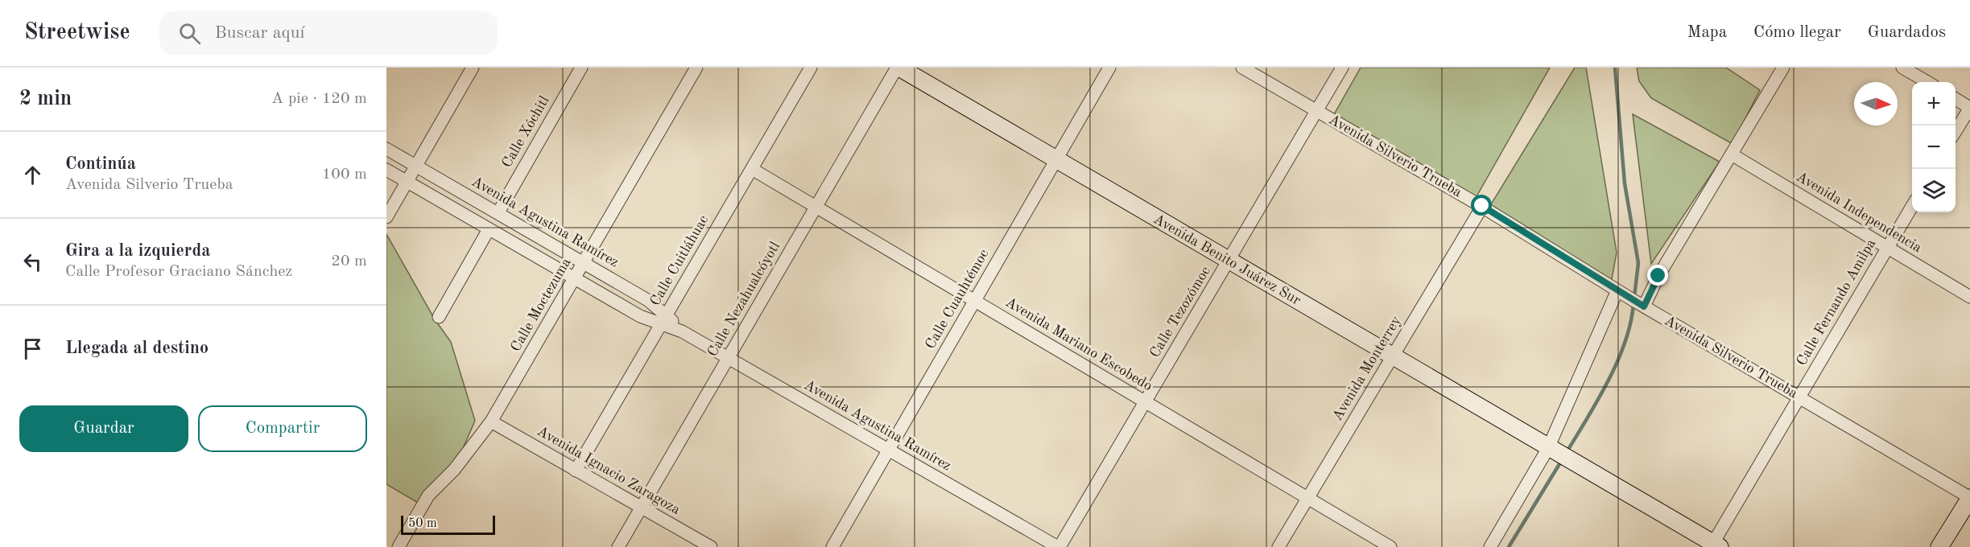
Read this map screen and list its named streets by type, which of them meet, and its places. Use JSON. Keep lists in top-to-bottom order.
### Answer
{
  "streets": {
    "street": [
      "Calle Xóchitl",
      "Avenida Silverio Trueba",
      "Avenida Independencia",
      "Avenida Agustina Ramírez",
      "Avenida Benito Juárez Sur",
      "Calle Cuitláhuac",
      "Calle Nezahualcóyotl",
      "Calle Cuauhtémoc",
      "Calle Fernando Amilpa",
      "Calle Moctezuma",
      "Calle Tezozómoc",
      "Avenida Mariano Escobedo",
      "Avenida Monterrey",
      "Avenida Ignacio Zaragoza"
    ]
  },
  "crossings": [
    ["Calle Xóchitl", "Avenida Agustina Ramírez"],
    ["Avenida Silverio Trueba", "Calle Fernando Amilpa"],
    ["Avenida Silverio Trueba", "Calle Tezozómoc"],
    ["Avenida Silverio Trueba", "Avenida Monterrey"],
    ["Avenida Independencia", "Calle Fernando Amilpa"],
    ["Avenida Agustina Ramírez", "Calle Cuitláhuac"],
    ["Avenida Agustina Ramírez", "Calle Nezahualcóyotl"],
    ["Avenida Agustina Ramírez", "Calle Cuauhtémoc"],
    ["Avenida Agustina Ramírez", "Calle Moctezuma"],
    ["Avenida Agustina Ramírez", "Calle Tezozómoc"],
    ["Avenida Benito Juárez Sur", "Calle Nezahualcóyotl"],
    ["Avenida Benito Juárez Sur", "Calle Cuauhtémoc"],
    ["Avenida Benito Juárez Sur", "Calle Fernando Amilpa"],
    ["Avenida Benito Juárez Sur", "Calle Tezozómoc"],
    ["Avenida Benito Juárez Sur", "Avenida Monterrey"],
    ["Calle Cuitláhuac", "Avenida Mariano Escobedo"],
    ["Calle Cuitláhuac", "Avenida Ignacio Zaragoza"],
    ["Calle Nezahualcóyotl", "Avenida Mariano Escobedo"],
    ["Calle Nezahualcóyotl", "Avenida Ignacio Zaragoza"],
    ["Calle Cuauhtémoc", "Avenida Mariano Escobedo"],
    ["Calle Moctezuma", "Avenida Ignacio Zaragoza"],
    ["Calle Tezozómoc", "Avenida Mariano Escobedo"],
    ["Avenida Mariano Escobedo", "Avenida Monterrey"]
  ],
  "scale_bar": "50 m",
  "north": "right",
  "page": {
    "header": "Streetwise",
    "search": "Buscar aquí",
    "nav": ["Mapa", "Cómo llegar", "Guardados"],
    "heading": ["2 min", "A pie · 120 m"],
    "map_buttons": ["+", "−"],
    "list": [
      ["Continúa", "Avenida Silverio Trueba", "100 m"],
      ["Gira a la izquierda", "Calle Profesor Graciano Sánchez", "20 m"],
      "Llegada al destino"
    ],
    "buttons": ["Guardar", "Compartir"],
    "scale": "50 m"
  }
}
